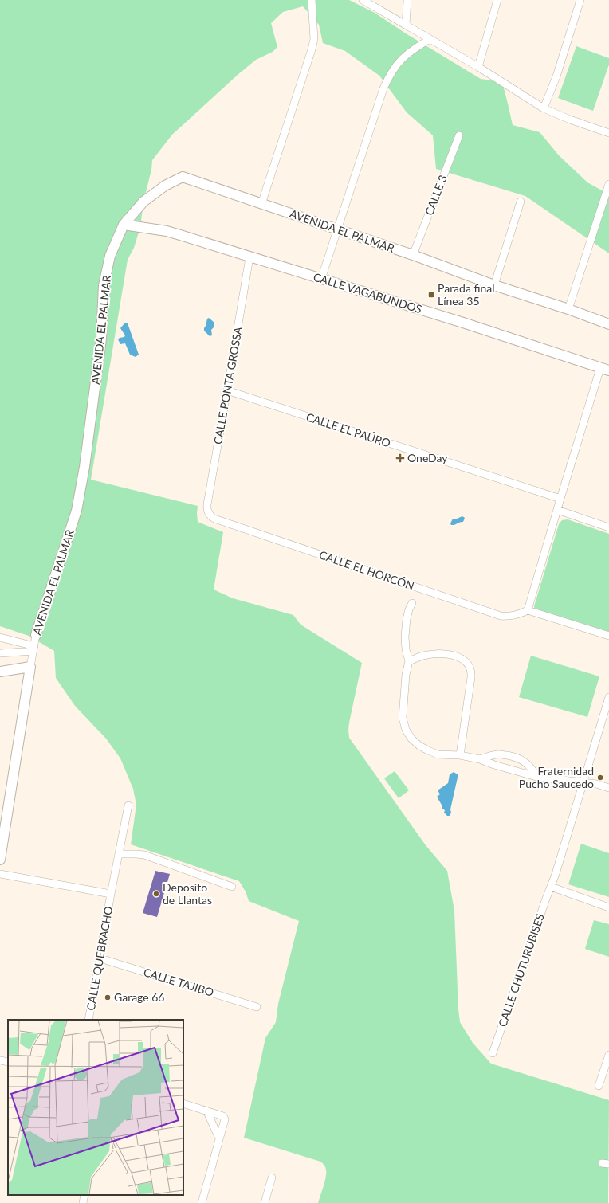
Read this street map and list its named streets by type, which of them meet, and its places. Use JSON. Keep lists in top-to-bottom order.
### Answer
{
  "streets": {
    "street": [
      "CALLE 3",
      "AVENIDA EL PALMAR",
      "CALLE VAGABUNDOS",
      "CALLE PONTA GROSSA",
      "CALLE EL PAÚRO",
      "CALLE EL HORCÓN",
      "CALLE QUEBRACHO",
      "CALLE CHUTURUBISES",
      "CALLE TAJIBO"
    ]
  },
  "crossings": [
    ["CALLE 3", "AVENIDA EL PALMAR"],
    ["AVENIDA EL PALMAR", "CALLE VAGABUNDOS"],
    ["CALLE VAGABUNDOS", "CALLE PONTA GROSSA"],
    ["CALLE PONTA GROSSA", "CALLE EL PAÚRO"],
    ["CALLE PONTA GROSSA", "CALLE EL HORCÓN"],
    ["CALLE QUEBRACHO", "CALLE TAJIBO"]
  ],
  "places": {
    "transit": ["Parada final Línea 35"],
    "health": ["OneDay"],
    "other": ["Fraternidad Pucho Saucedo", "Deposito de Llantas", "Garage 66"]
  }
}
